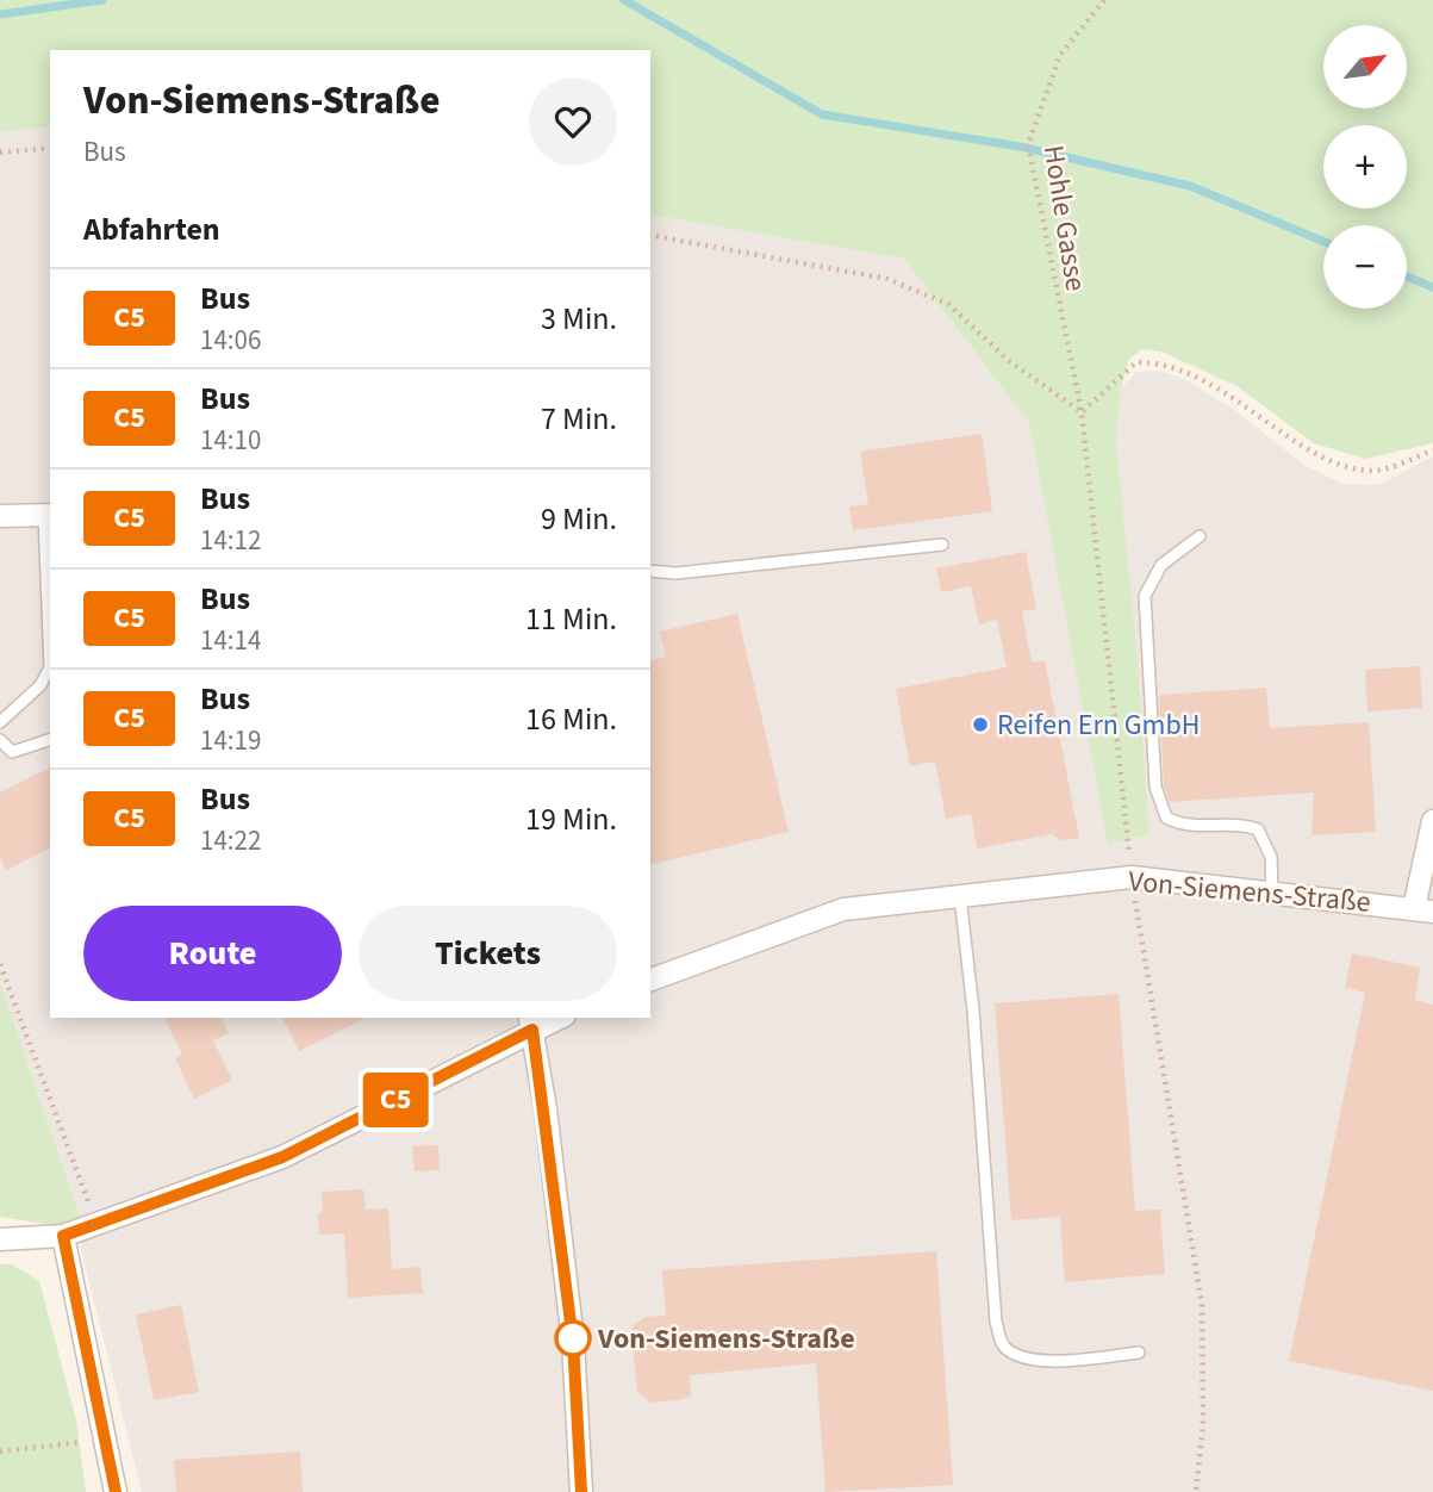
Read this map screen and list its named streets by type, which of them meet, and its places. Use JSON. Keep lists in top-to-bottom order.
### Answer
{
  "streets": {
    "street": ["Von-Siemens-Straße"],
    "path": ["Hohle Gasse"]
  },
  "places": ["Reifen Ern GmbH", "Von-Siemens-Straße"],
  "lines": ["bus line C5"],
  "north": "top right",
  "page": {
    "on_map": "C5",
    "map_buttons": ["+", "−"],
    "heading": [
      ["Von-Siemens-Straße", "Bus"],
      "Abfahrten"
    ],
    "list": [
      {
        "mark": "C5",
        "name": "Bus",
        "note": "14:06",
        "value": "3 Min."
      },
      {
        "mark": "C5",
        "name": "Bus",
        "note": "14:10",
        "value": "7 Min."
      },
      {
        "mark": "C5",
        "name": "Bus",
        "note": "14:12",
        "value": "9 Min."
      },
      {
        "mark": "C5",
        "name": "Bus",
        "note": "14:14",
        "value": "11 Min."
      },
      {
        "mark": "C5",
        "name": "Bus",
        "note": "14:19",
        "value": "16 Min."
      },
      {
        "mark": "C5",
        "name": "Bus",
        "note": "14:22",
        "value": "19 Min."
      }
    ],
    "buttons": ["Route", "Tickets"]
  }
}
